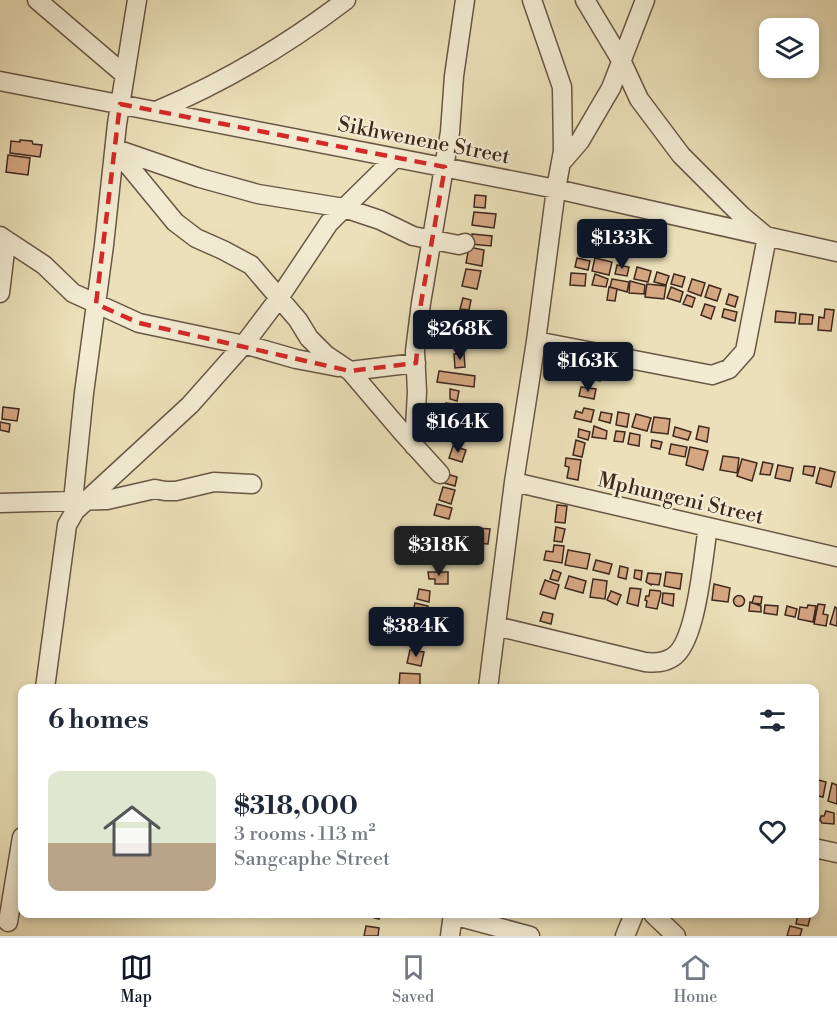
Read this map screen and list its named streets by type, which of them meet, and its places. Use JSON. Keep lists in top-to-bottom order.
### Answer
{
  "streets": {
    "street": ["Sikhwenene Street", "Mphungeni Street"]
  },
  "page": {
    "price": [
      "$133K",
      "$268K",
      "$163K",
      "$164K",
      "$318K",
      "$384K"
    ],
    "heading": "6 homes",
    "list": [
      {
        "name": "$318,000",
        "note": "3 rooms · 113 m² · Sangcaphe Street"
      }
    ],
    "tabs": ["Map", "Saved", "Home"]
  }
}
